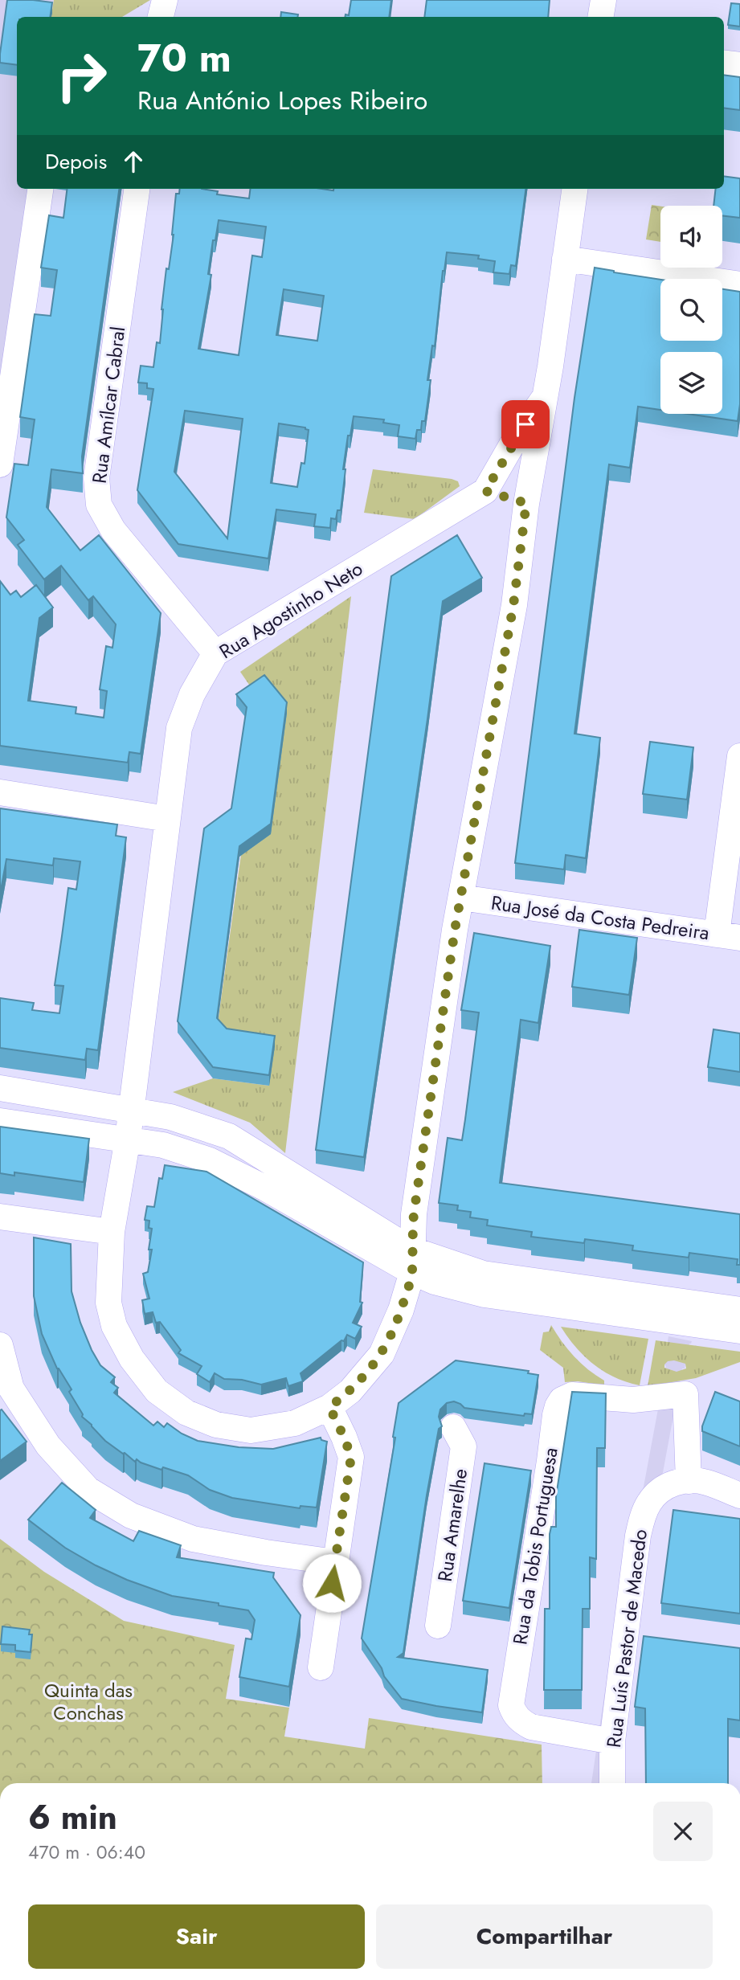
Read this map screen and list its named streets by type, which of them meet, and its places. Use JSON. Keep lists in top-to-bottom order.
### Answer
{
  "streets": {
    "street": [
      "Rua Amílcar Cabral",
      "Rua Agostinho Neto",
      "Rua José da Costa Pedreira",
      "Rua Amarelhe",
      "Rua da Tobis Portuguesa",
      "Rua Luís Pastor de Macedo"
    ]
  },
  "crossings": [
    ["Rua Amílcar Cabral", "Rua Agostinho Neto"],
    ["Rua Agostinho Neto", "Rua José da Costa Pedreira"],
    ["Rua da Tobis Portuguesa", "Rua Luís Pastor de Macedo"]
  ],
  "parks": ["Quinta das Conchas"],
  "page": {
    "turn": ["70 m", "Rua António Lopes Ribeiro"],
    "then": "Depois",
    "heading": ["6 min", "470 m · 06:40"],
    "buttons": ["Sair", "Compartilhar"]
  }
}
